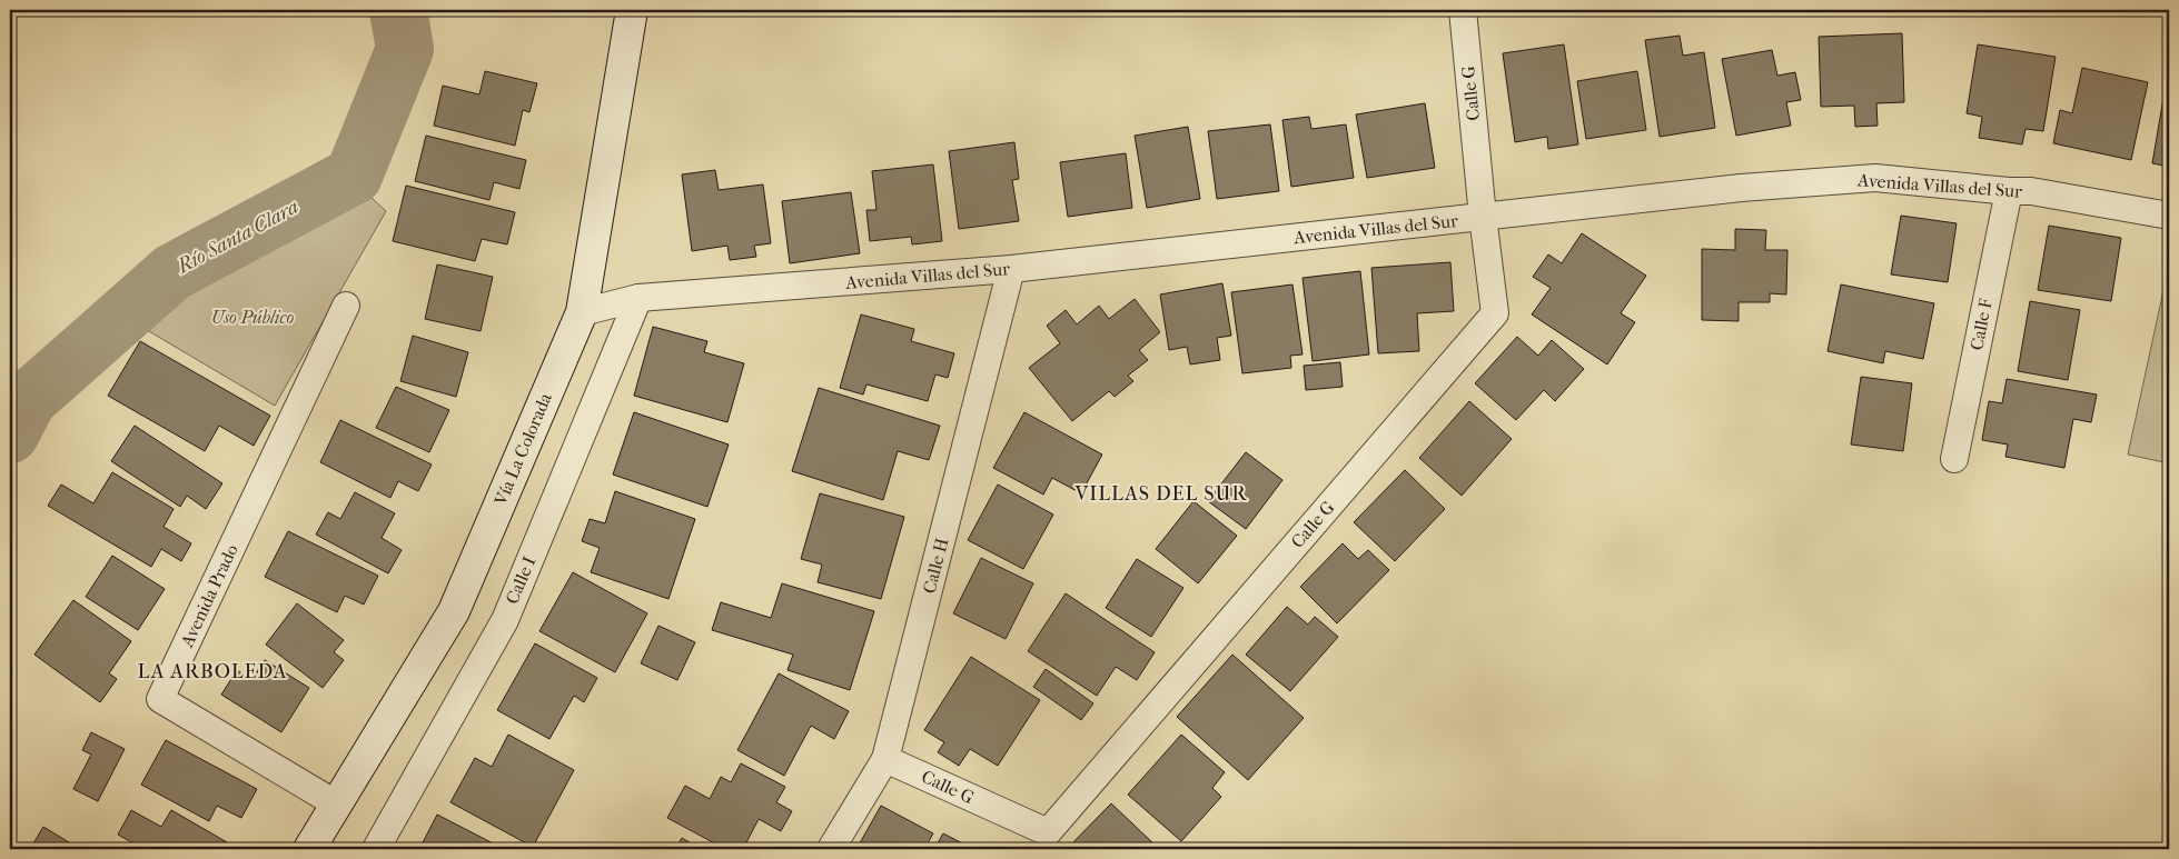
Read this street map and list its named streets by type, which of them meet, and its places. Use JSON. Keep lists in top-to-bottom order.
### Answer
{
  "streets": {
    "main road": ["Vía La Colorada"],
    "street": [
      "Calle G",
      "Avenida Villas del Sur",
      "Calle F",
      "Calle H",
      "Calle I",
      "Avenida Prado"
    ]
  },
  "crossings": [
    ["Calle G", "Avenida Villas del Sur"],
    ["Calle G", "Calle H"],
    ["Avenida Villas del Sur", "Calle F"],
    ["Avenida Villas del Sur", "Vía La Colorada"],
    ["Avenida Villas del Sur", "Calle H"],
    ["Avenida Villas del Sur", "Calle I"],
    ["Vía La Colorada", "Avenida Prado"]
  ],
  "districts": ["VILLAS DEL SUR", "LA ARBOLEDA"],
  "water": ["Río Santa Clara"],
  "parks": ["Uso Público"]
}
